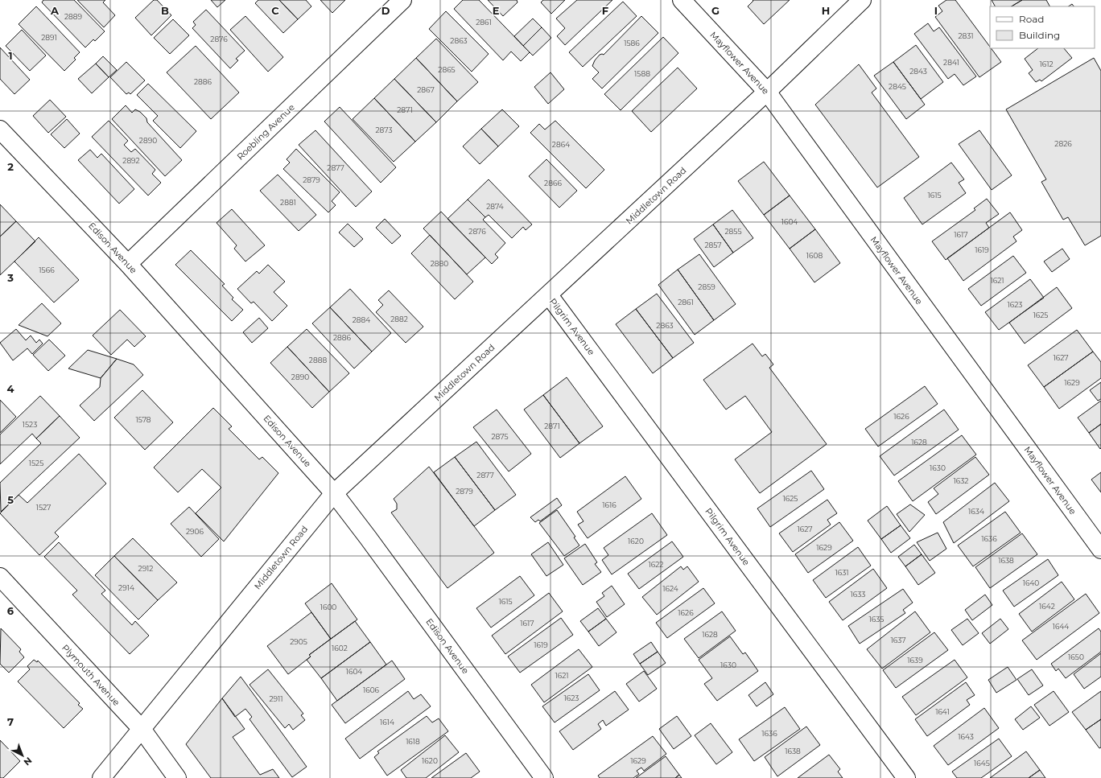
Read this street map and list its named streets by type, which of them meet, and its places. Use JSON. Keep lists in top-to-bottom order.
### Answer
{
  "streets": {
    "street": [
      "Mayflower Avenue",
      "Roebling Avenue",
      "Middletown Road",
      "Edison Avenue",
      "Pilgrim Avenue",
      "Plymouth Avenue"
    ]
  },
  "crossings": [
    ["Mayflower Avenue", "Middletown Road"],
    ["Roebling Avenue", "Edison Avenue"],
    ["Middletown Road", "Edison Avenue"],
    ["Middletown Road", "Pilgrim Avenue"],
    ["Middletown Road", "Plymouth Avenue"]
  ],
  "house_numbers": [
    "2889",
    "2861",
    "2831",
    "2891",
    "2876",
    "2863",
    "1586",
    "2841",
    "1612",
    "2865",
    "2843",
    "1588",
    "2886",
    "2845",
    "2867",
    "2871",
    "2873",
    "2890",
    "2826",
    "2864",
    "2892",
    "2877",
    "2879",
    "2866",
    "1615",
    "2881",
    "2874",
    "1604",
    "2876",
    "2855",
    "1617",
    "2857",
    "1619",
    "1608",
    "2880",
    "1566",
    "1621",
    "2859",
    "2861",
    "1623",
    "1625",
    "2882",
    "2884",
    "2863",
    "2886",
    "1627",
    "2888",
    "2890",
    "1629",
    "1626",
    "1578",
    "1523",
    "2871",
    "2875",
    "1628",
    "1525",
    "1630",
    "2877",
    "1632",
    "2879",
    "1625",
    "1616",
    "1527",
    "1634",
    "1627",
    "2906",
    "1636",
    "1620",
    "1629",
    "1638",
    "1622",
    "2912",
    "1631",
    "1640",
    "2914",
    "1624",
    "1633",
    "1615",
    "1642",
    "1600",
    "1626",
    "1635",
    "1617",
    "1644",
    "1628",
    "1637",
    "2905",
    "1619",
    "1602",
    "1650",
    "1639",
    "1630",
    "1604",
    "1621",
    "1606",
    "1623",
    "2911",
    "1641",
    "1614",
    "1636",
    "1643",
    "1618",
    "1638",
    "1620",
    "1629",
    "1645"
  ],
  "legend": ["Road", "Building"],
  "north": "bottom right",
  "grid": {
    "columns": [
      "A",
      "B",
      "C",
      "D",
      "E",
      "F",
      "G",
      "H",
      "I"
    ],
    "rows": [
      "1",
      "2",
      "3",
      "4",
      "5",
      "6",
      "7"
    ]
  }
}
